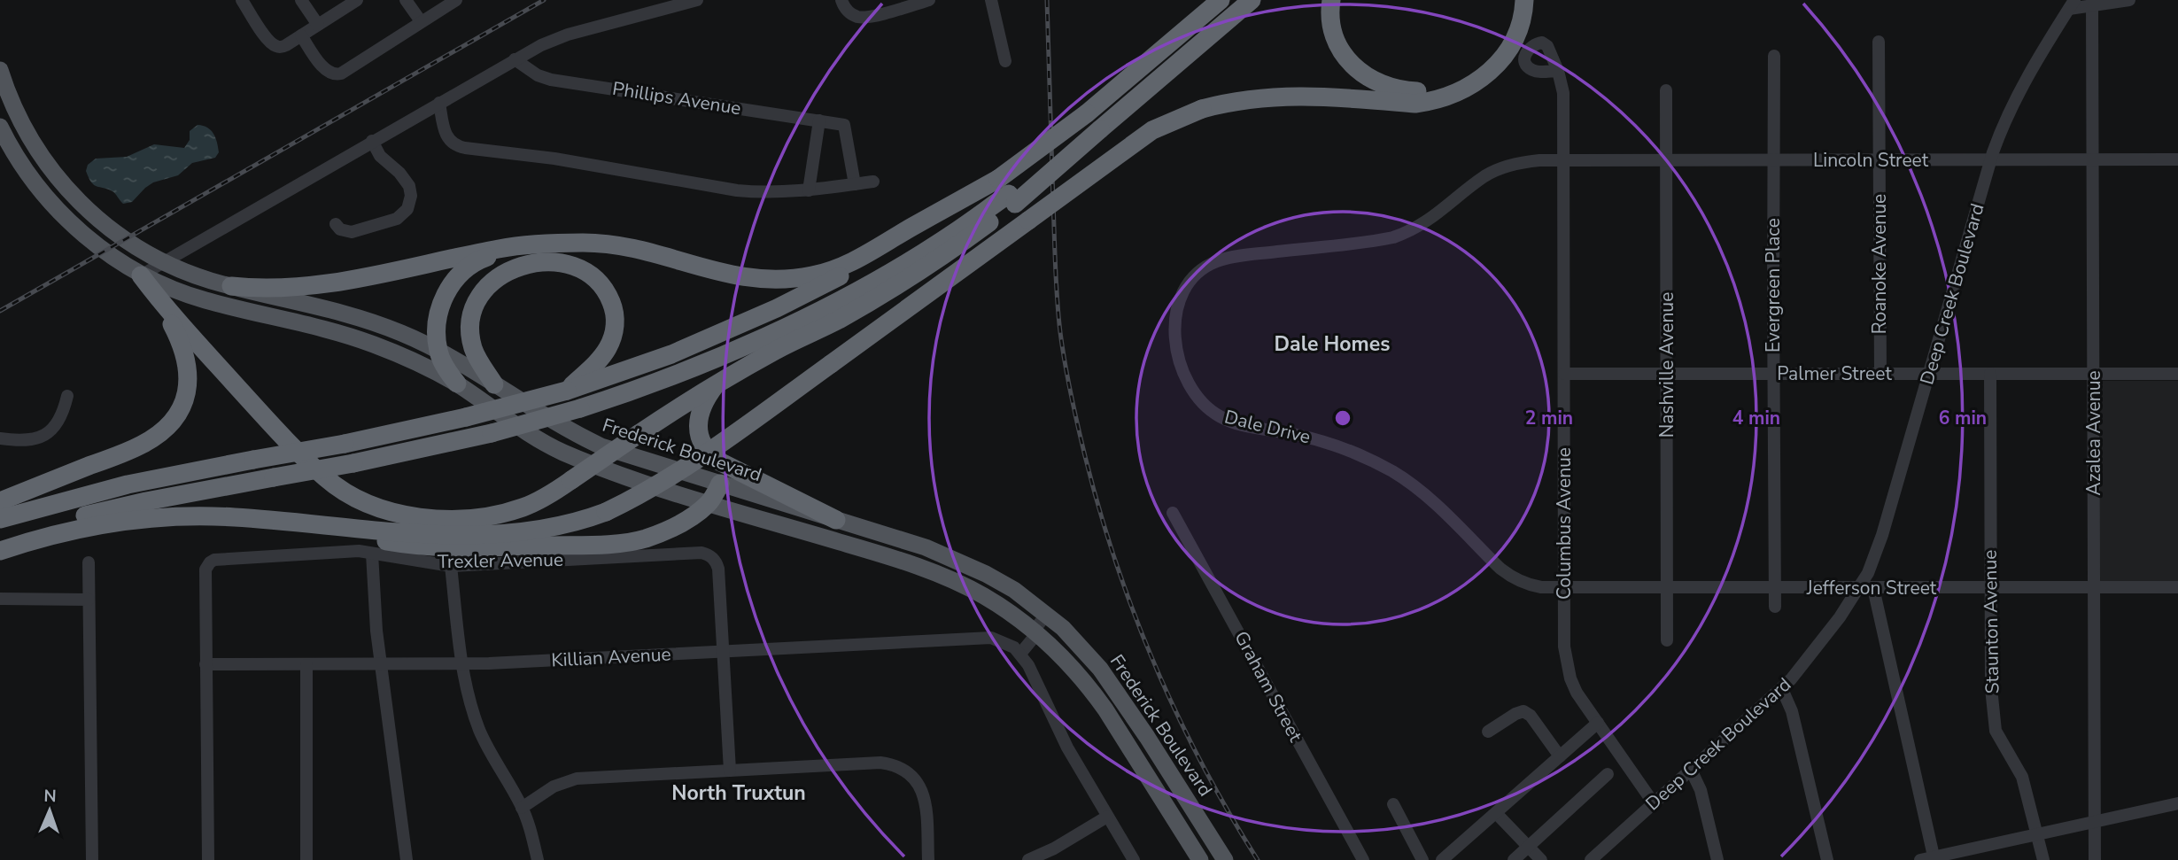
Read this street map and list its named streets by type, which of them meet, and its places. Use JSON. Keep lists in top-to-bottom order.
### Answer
{
  "streets": {
    "main road": ["Frederick Boulevard"],
    "street": [
      "Phillips Avenue",
      "Lincoln Street",
      "Roanoke Avenue",
      "Evergreen Place",
      "Deep Creek Boulevard",
      "Nashville Avenue",
      "Palmer Street",
      "Dale Drive",
      "Azalea Avenue",
      "Columbus Avenue",
      "Trexler Avenue",
      "Jefferson Street",
      "Staunton Avenue",
      "Killian Avenue",
      "Graham Street"
    ]
  },
  "crossings": [
    ["Lincoln Street", "Roanoke Avenue"],
    ["Lincoln Street", "Evergreen Place"],
    ["Lincoln Street", "Deep Creek Boulevard"],
    ["Lincoln Street", "Nashville Avenue"],
    ["Lincoln Street", "Dale Drive"],
    ["Lincoln Street", "Azalea Avenue"],
    ["Lincoln Street", "Columbus Avenue"],
    ["Roanoke Avenue", "Palmer Street"],
    ["Evergreen Place", "Palmer Street"],
    ["Evergreen Place", "Jefferson Street"],
    ["Deep Creek Boulevard", "Palmer Street"],
    ["Deep Creek Boulevard", "Columbus Avenue"],
    ["Deep Creek Boulevard", "Jefferson Street"],
    ["Nashville Avenue", "Palmer Street"],
    ["Nashville Avenue", "Jefferson Street"],
    ["Palmer Street", "Azalea Avenue"],
    ["Palmer Street", "Columbus Avenue"],
    ["Palmer Street", "Staunton Avenue"],
    ["Dale Drive", "Columbus Avenue"],
    ["Dale Drive", "Jefferson Street"],
    ["Azalea Avenue", "Jefferson Street"],
    ["Columbus Avenue", "Jefferson Street"],
    ["Trexler Avenue", "Killian Avenue"],
    ["Jefferson Street", "Staunton Avenue"]
  ],
  "districts": ["Dale Homes", "North Truxtun"],
  "north": "top",
  "rings": ["2 min", "4 min", "6 min"]
}
